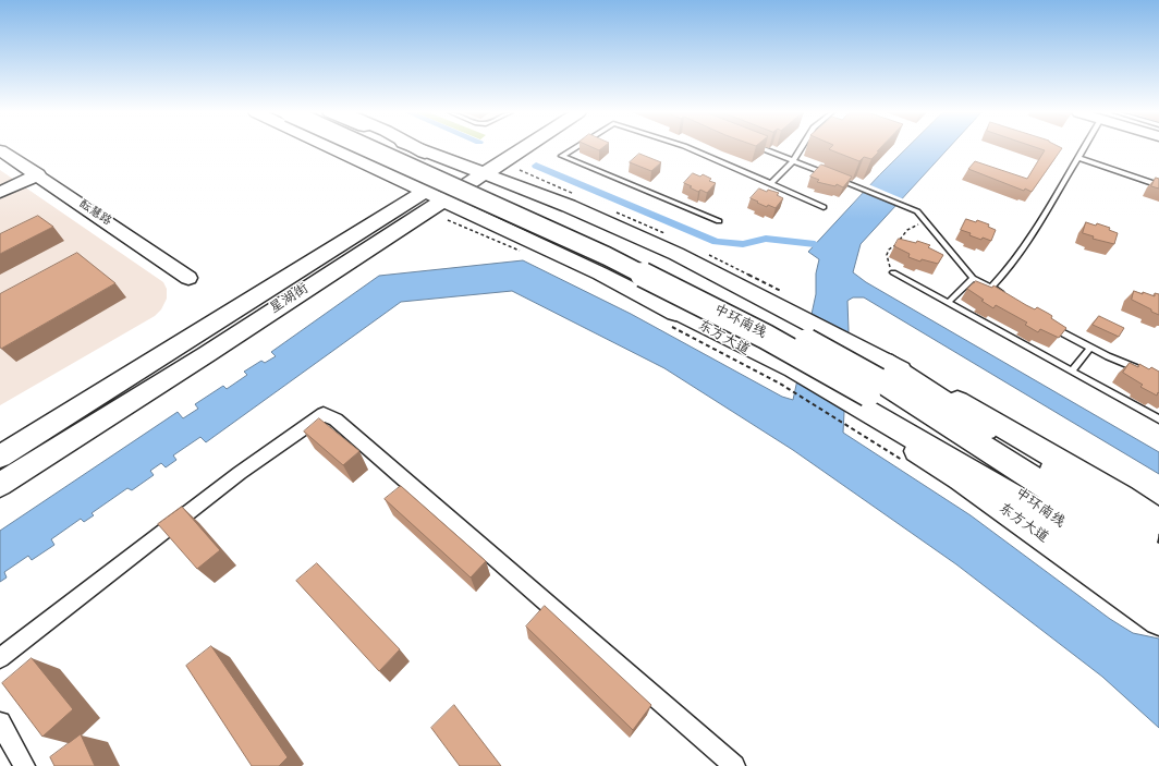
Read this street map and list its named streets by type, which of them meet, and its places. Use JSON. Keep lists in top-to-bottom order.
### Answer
{
  "streets": {
    "highway": ["中环南线"],
    "main road": ["星湖街", "东方大道"],
    "street": ["酝慧路"]
  },
  "crossings": [
    ["星湖街", "东方大道"],
    ["中环南线", "东方大道"]
  ]
}
